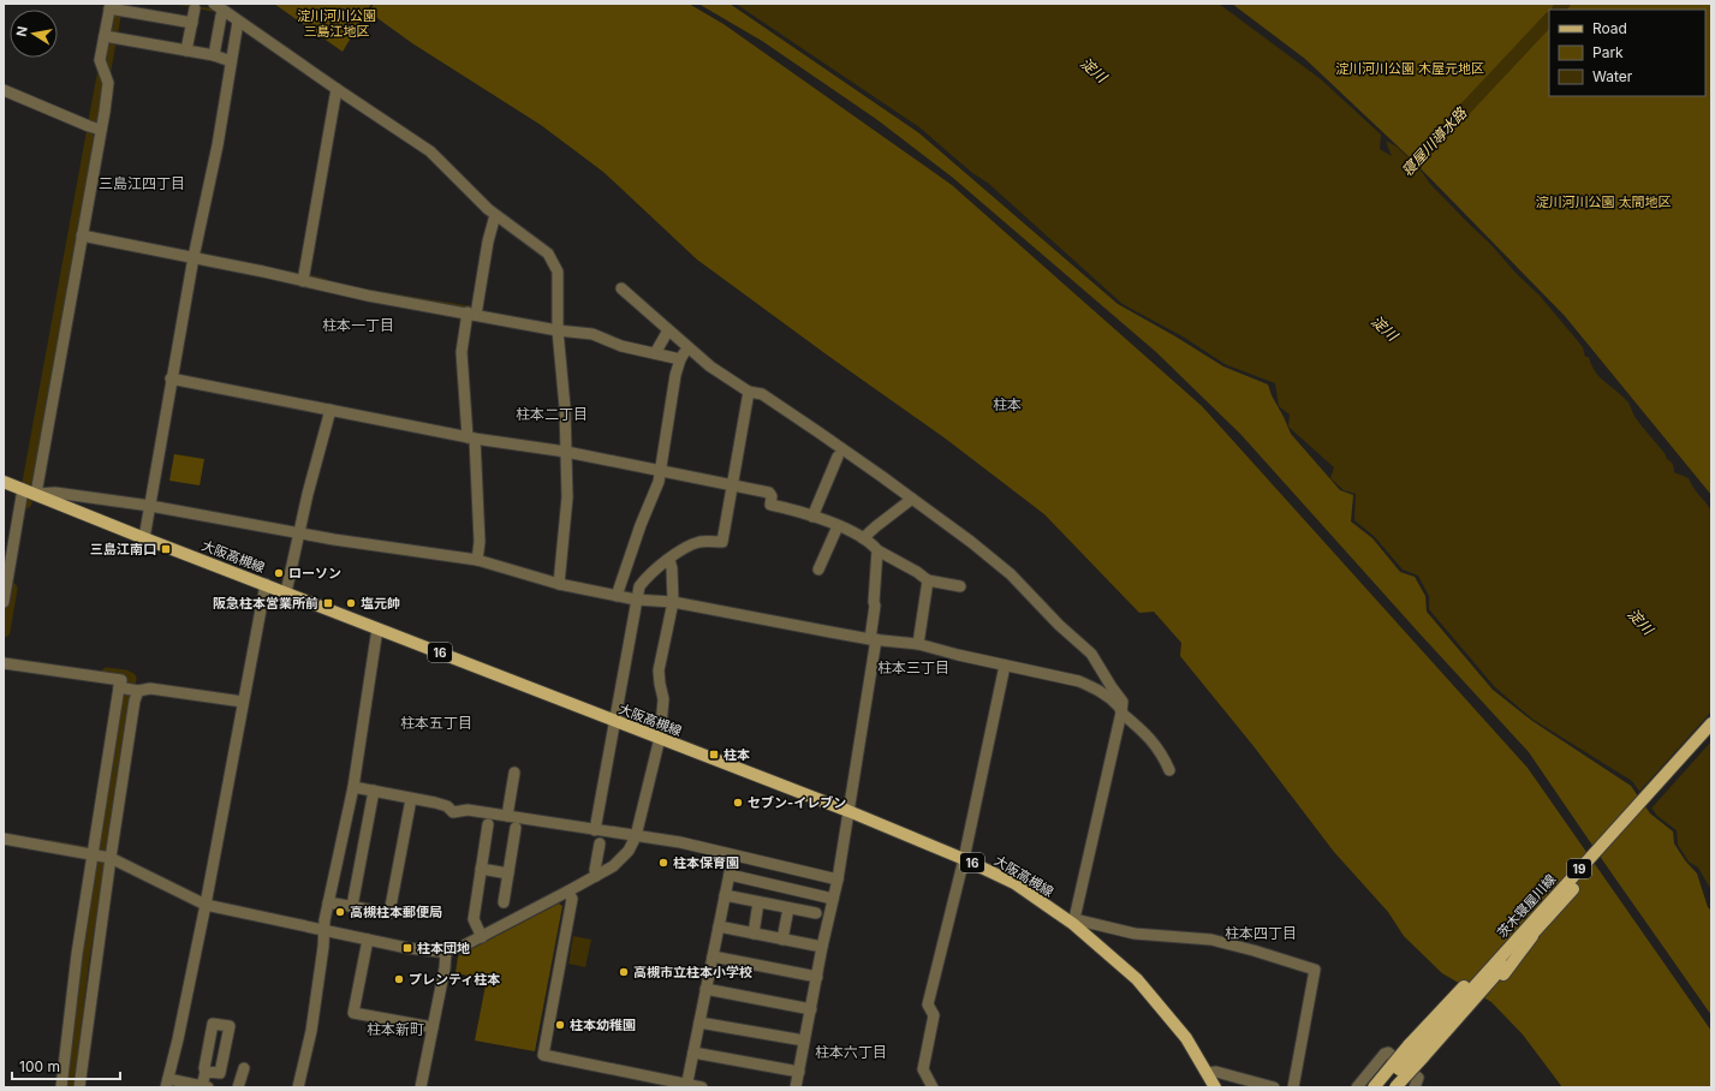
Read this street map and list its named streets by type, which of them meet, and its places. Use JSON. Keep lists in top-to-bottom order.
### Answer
{
  "streets": {
    "main road": [
      "大阪高槻線",
      "16",
      "19",
      "茨木寝屋川線"
    ]
  },
  "districts": [
    "三島江四丁目",
    "柱本一丁目",
    "柱本",
    "柱本二丁目",
    "柱本三丁目",
    "柱本五丁目",
    "柱本四丁目",
    "柱本新町",
    "柱本六丁目"
  ],
  "water": ["淀川", "寝屋川導水路"],
  "parks": ["淀川河川公園 三島江地区", "淀川河川公園 木屋元地区", "淀川河川公園 太間地区"],
  "places": {
    "transit": [
      "三島江南口",
      "阪急柱本営業所前",
      "柱本",
      "柱本団地"
    ],
    "other": [
      "ローソン",
      "塩元帥",
      "セブン-イレブン",
      "柱本保育園",
      "高槻柱本郵便局",
      "高槻市立柱本小学校",
      "プレンティ柱本",
      "柱本幼稚園"
    ]
  },
  "legend": ["Road", "Park", "Water"],
  "scale_bar": "100 m",
  "north": "left"
}
